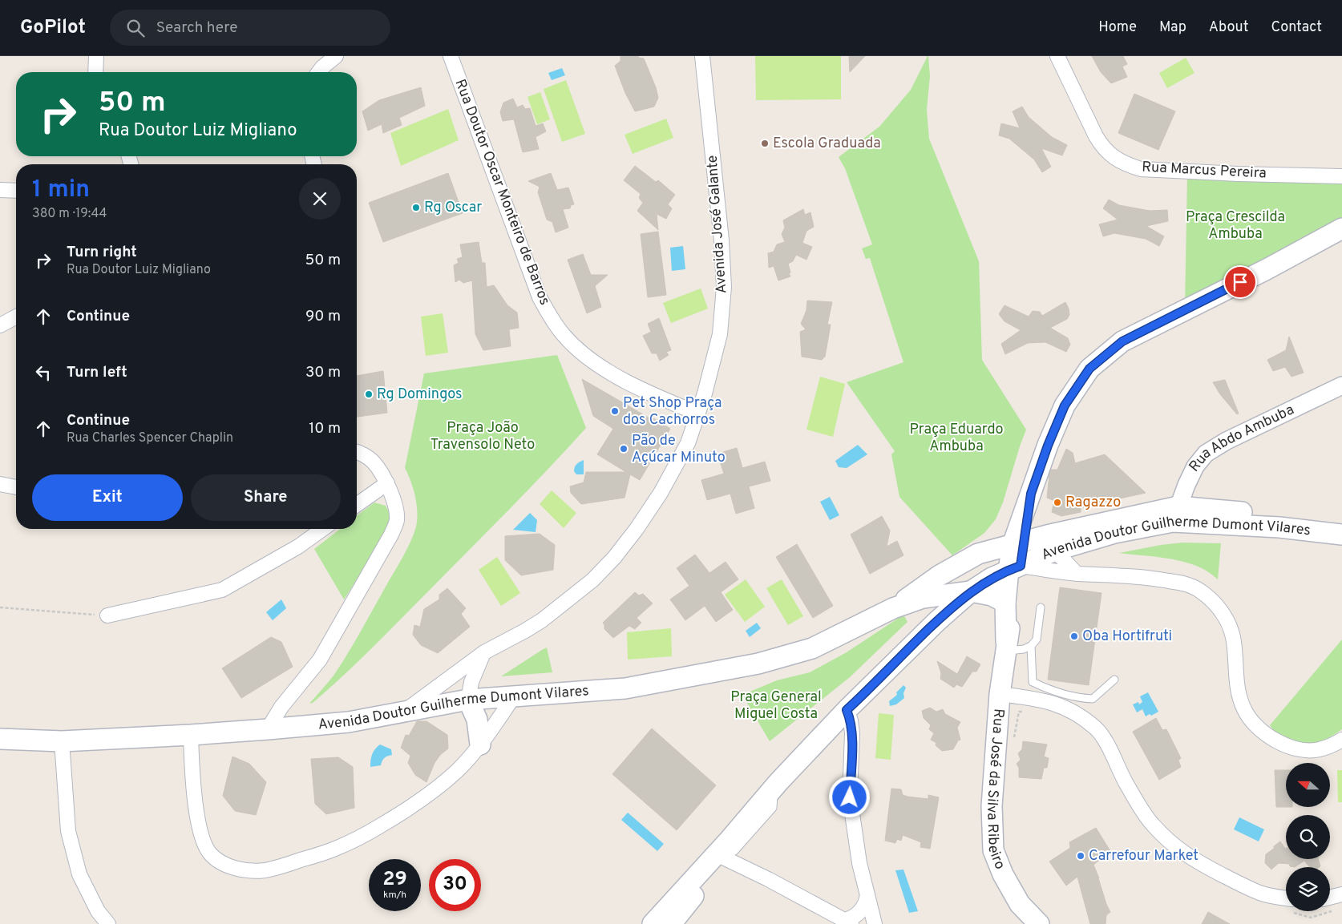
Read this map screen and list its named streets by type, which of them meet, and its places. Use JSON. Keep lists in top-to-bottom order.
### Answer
{
  "streets": {
    "main road": ["Avenida Doutor Guilherme Dumont Vilares", "Rua José da Silva Ribeiro"],
    "street": [
      "Rua Marcus Pereira",
      "Rua Doutor Oscar Monteiro de Barros",
      "Avenida José Galante",
      "Rua Abdo Ambuba"
    ]
  },
  "crossings": [
    ["Rua Doutor Oscar Monteiro de Barros", "Avenida José Galante"],
    ["Avenida José Galante", "Avenida Doutor Guilherme Dumont Vilares"],
    ["Rua Abdo Ambuba", "Avenida Doutor Guilherme Dumont Vilares"],
    ["Avenida Doutor Guilherme Dumont Vilares", "Rua José da Silva Ribeiro"]
  ],
  "parks": [
    "Praça Crescilda Ambuba",
    "Praça João Travensolo Neto",
    "Praça Eduardo Ambuba",
    "Praça General Miguel Costa"
  ],
  "places": [
    "Escola Graduada",
    "Rg Oscar",
    "Rg Domingos",
    "Pet Shop Praça dos Cachorros",
    "Pão de Açúcar Minuto",
    "Ragazzo",
    "Oba Hortifruti",
    "Carrefour Market"
  ],
  "north": "left",
  "page": {
    "header": "GoPilot",
    "search": "Search here",
    "nav": [
      "Home",
      "Map",
      "About",
      "Contact"
    ],
    "turn": ["50 m", "Rua Doutor Luiz Migliano"],
    "heading": ["1 min", "380 m · 19:44"],
    "list": [
      {
        "name": "Turn right",
        "note": "Rua Doutor Luiz Migliano",
        "value": "50 m"
      },
      {
        "name": "Continue",
        "value": "90 m"
      },
      {
        "name": "Turn left",
        "value": "30 m"
      },
      {
        "name": "Continue",
        "note": "Rua Charles Spencer Chaplin",
        "value": "10 m"
      }
    ],
    "buttons": ["Exit", "Share"],
    "speed": "29 km/h",
    "limit": "30"
  }
}
